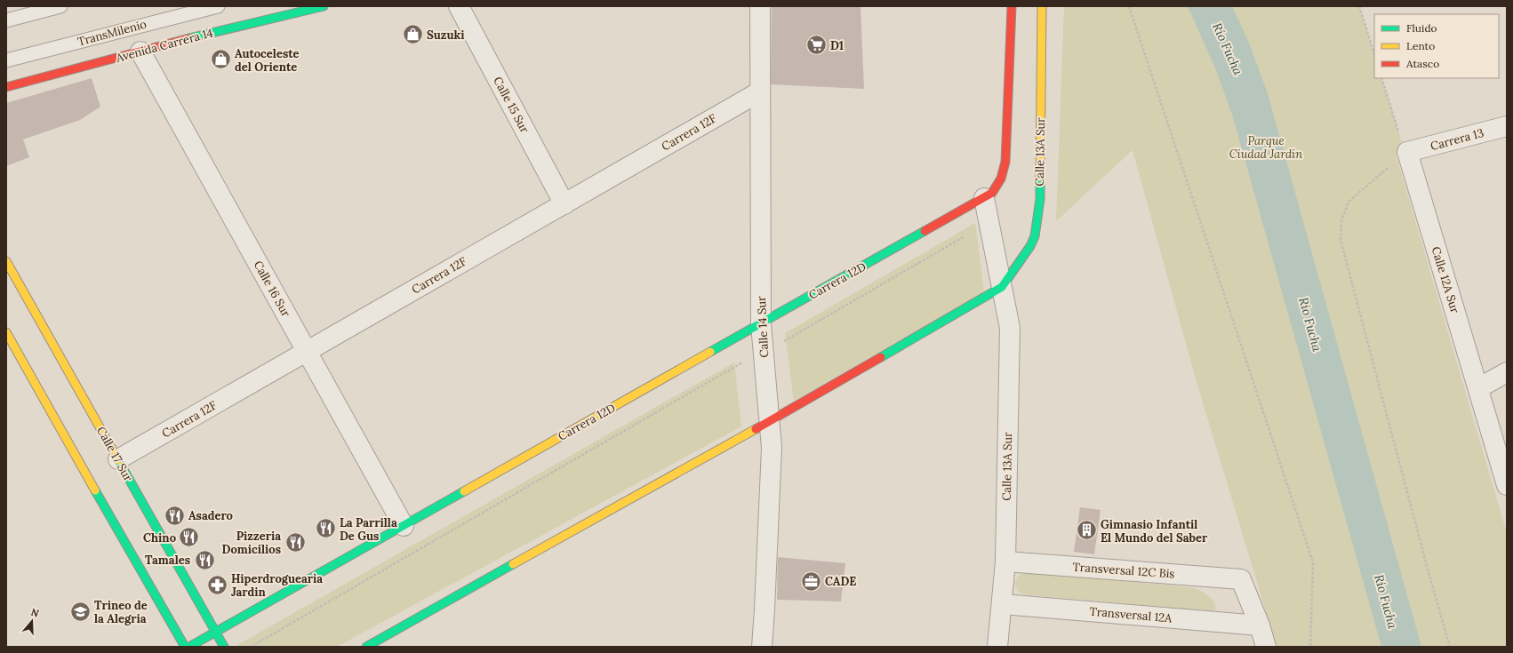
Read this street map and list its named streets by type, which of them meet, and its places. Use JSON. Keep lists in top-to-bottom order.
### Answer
{
  "streets": {
    "street": [
      "Avenida Carrera 14",
      "Calle 15 Sur",
      "Carrera 12F",
      "Carrera 13",
      "Calle 13A Sur",
      "Calle 12A Sur",
      "Carrera 12D",
      "Calle 16 Sur",
      "Calle 14 Sur",
      "Calle 17 Sur",
      "Transversal 12C Bis",
      "Transversal 12A"
    ],
    "lane": ["TransMilenio"]
  },
  "crossings": [
    ["Avenida Carrera 14", "Calle 16 Sur"],
    ["Calle 15 Sur", "Carrera 12F"],
    ["Carrera 12F", "Calle 16 Sur"],
    ["Carrera 12F", "Calle 14 Sur"],
    ["Carrera 12F", "Calle 17 Sur"],
    ["Carrera 13", "Calle 12A Sur"],
    ["Calle 13A Sur", "Carrera 12D"],
    ["Calle 13A Sur", "Transversal 12C Bis"],
    ["Calle 13A Sur", "Transversal 12A"],
    ["Carrera 12D", "Calle 16 Sur"],
    ["Carrera 12D", "Calle 14 Sur"],
    ["Carrera 12D", "Calle 17 Sur"],
    ["Transversal 12C Bis", "Transversal 12A"]
  ],
  "water": ["Río Fucha"],
  "parks": ["Parque Ciudad Jardín"],
  "places": {
    "shop": ["Suzuki", "Autoceleste del Oriente"],
    "supermarket": ["D1"],
    "restaurant": [
      "Asadero",
      "La Parrilla De Gus",
      "Chino",
      "Pizzeria Domicilios",
      "Tamales"
    ],
    "building": ["Gimnasio Infantil El Mundo del Saber"],
    "office": ["CADE"],
    "pharmacy": ["Hiperdroguearìa Jardin"],
    "school or university": ["Trineo de la Alegria"]
  },
  "legend": ["Fluido", "Lento", "Atasco"],
  "north": "top"
}
